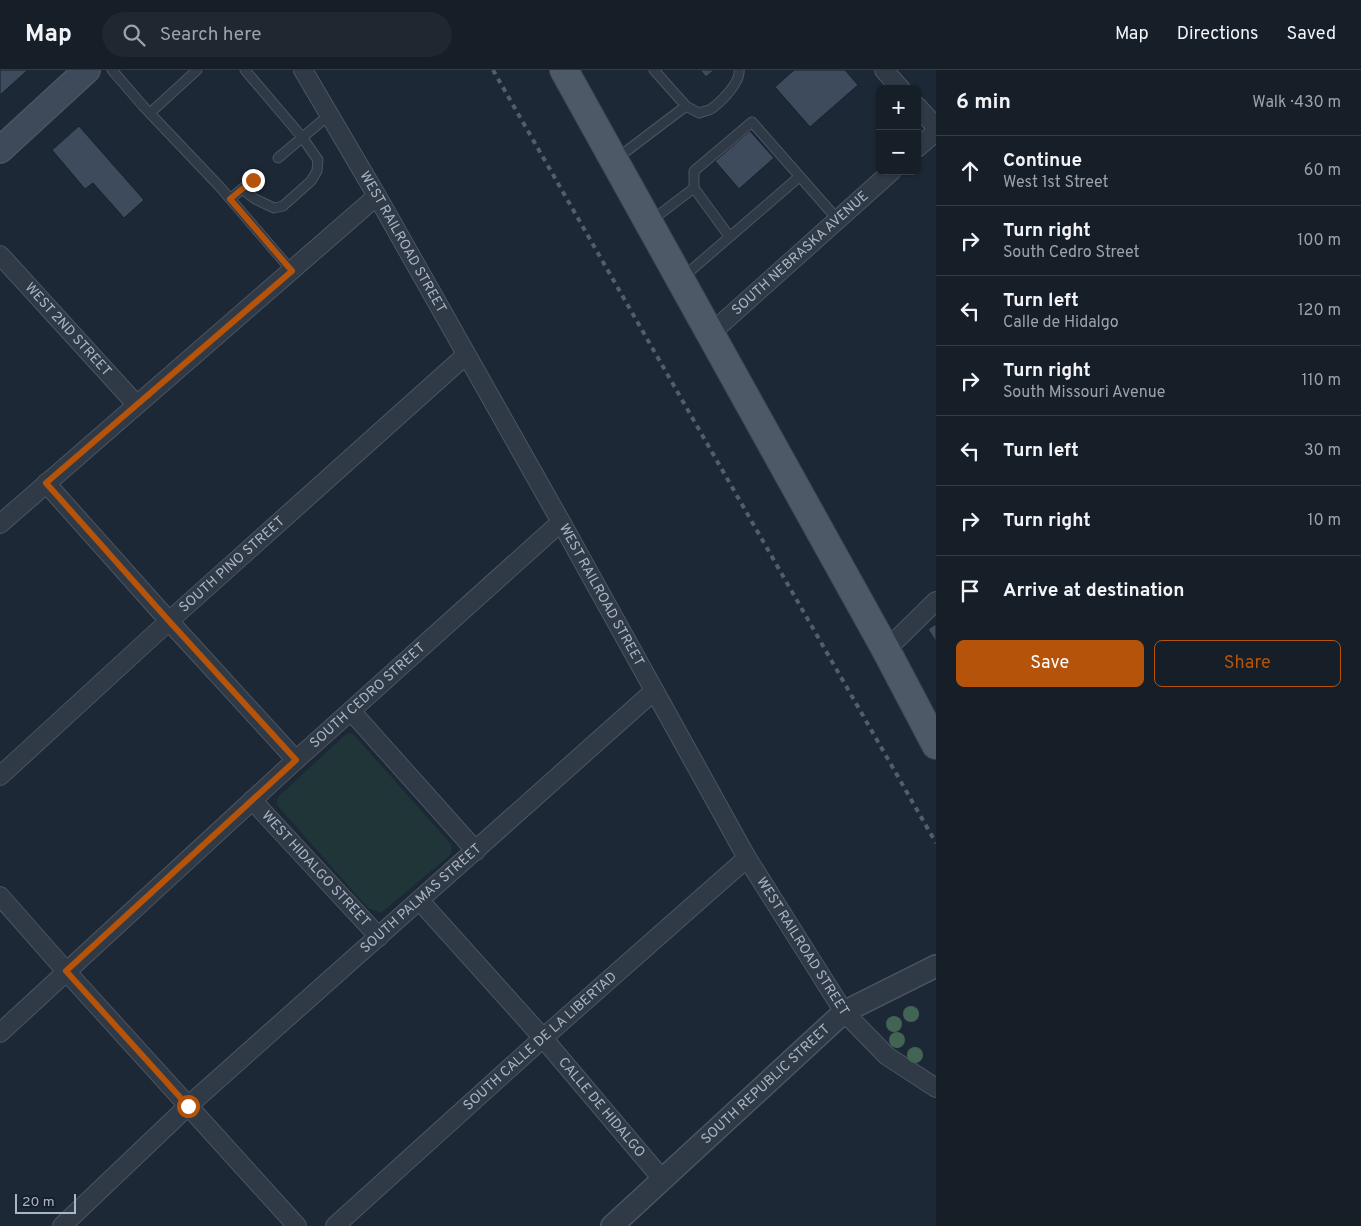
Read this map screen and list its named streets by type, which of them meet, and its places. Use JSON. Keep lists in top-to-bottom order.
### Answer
{
  "streets": {
    "street": [
      "WEST RAILROAD STREET",
      "SOUTH NEBRASKA AVENUE",
      "WEST 2ND STREET",
      "SOUTH PINO STREET",
      "SOUTH CEDRO STREET",
      "WEST HIDALGO STREET",
      "SOUTH PALMAS STREET",
      "SOUTH CALLE DE LA LIBERTAD",
      "SOUTH REPUBLIC STREET",
      "CALLE DE HIDALGO"
    ]
  },
  "crossings": [
    ["WEST RAILROAD STREET", "SOUTH PINO STREET"],
    ["WEST RAILROAD STREET", "SOUTH CEDRO STREET"],
    ["WEST RAILROAD STREET", "SOUTH PALMAS STREET"],
    ["WEST RAILROAD STREET", "SOUTH CALLE DE LA LIBERTAD"],
    ["WEST RAILROAD STREET", "SOUTH REPUBLIC STREET"],
    ["SOUTH CEDRO STREET", "WEST HIDALGO STREET"],
    ["WEST HIDALGO STREET", "SOUTH PALMAS STREET"],
    ["SOUTH PALMAS STREET", "CALLE DE HIDALGO"],
    ["SOUTH CALLE DE LA LIBERTAD", "CALLE DE HIDALGO"],
    ["SOUTH REPUBLIC STREET", "CALLE DE HIDALGO"]
  ],
  "scale_bar": "20 m",
  "page": {
    "header": "Map",
    "search": "Search here",
    "nav": ["Map", "Directions", "Saved"],
    "heading": ["6 min", "Walk · 430 m"],
    "map_buttons": ["+", "−"],
    "list": [
      ["Continue", "West 1st Street", "60 m"],
      ["Turn right", "South Cedro Street", "100 m"],
      ["Turn left", "Calle de Hidalgo", "120 m"],
      ["Turn right", "South Missouri Avenue", "110 m"],
      ["Turn left", "30 m"],
      ["Turn right", "10 m"],
      "Arrive at destination"
    ],
    "buttons": ["Save", "Share"],
    "scale": "20 m"
  }
}
